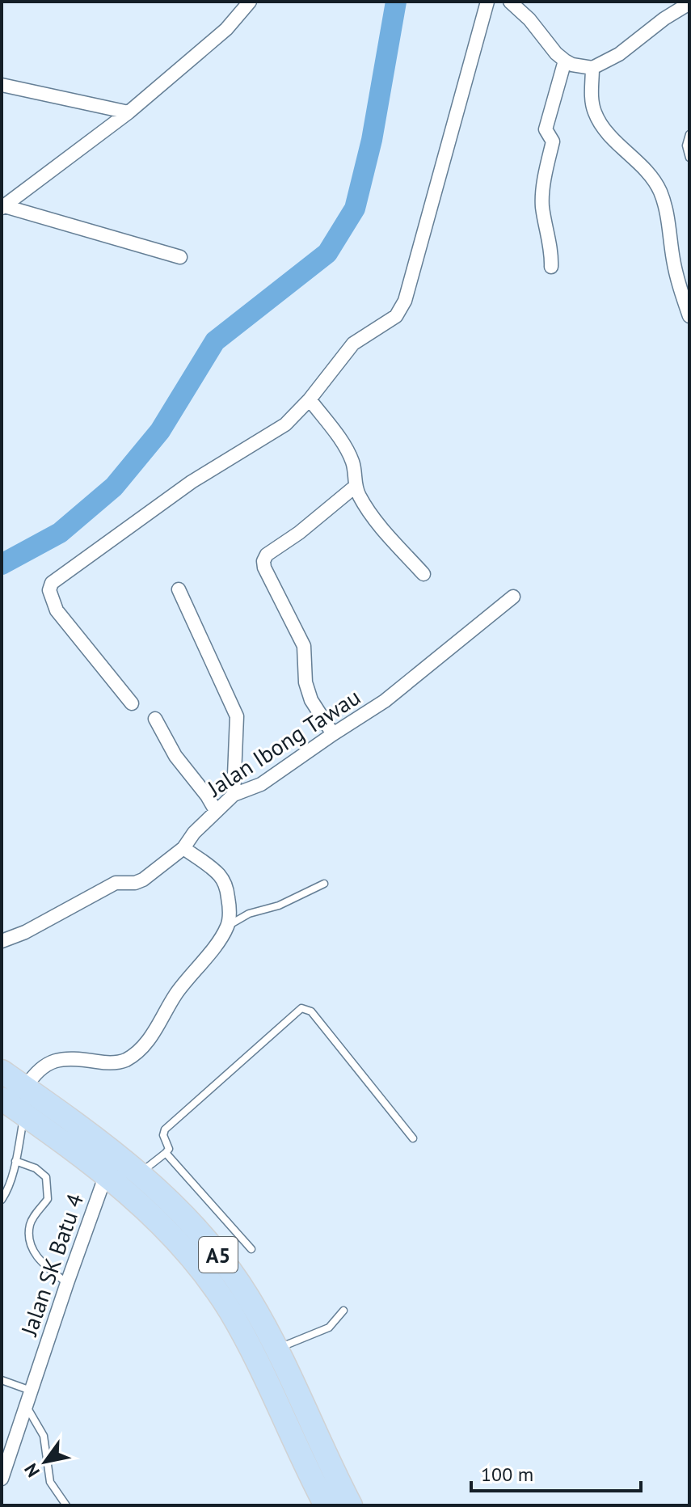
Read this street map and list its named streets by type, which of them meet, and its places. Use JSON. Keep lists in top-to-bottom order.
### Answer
{
  "streets": {
    "highway": ["A5"],
    "street": ["Jalan Ibong Tawau", "Jalan SK Batu 4"]
  },
  "crossings": [
    ["A5", "Jalan SK Batu 4"]
  ],
  "scale_bar": "100 m",
  "north": "bottom left"
}
